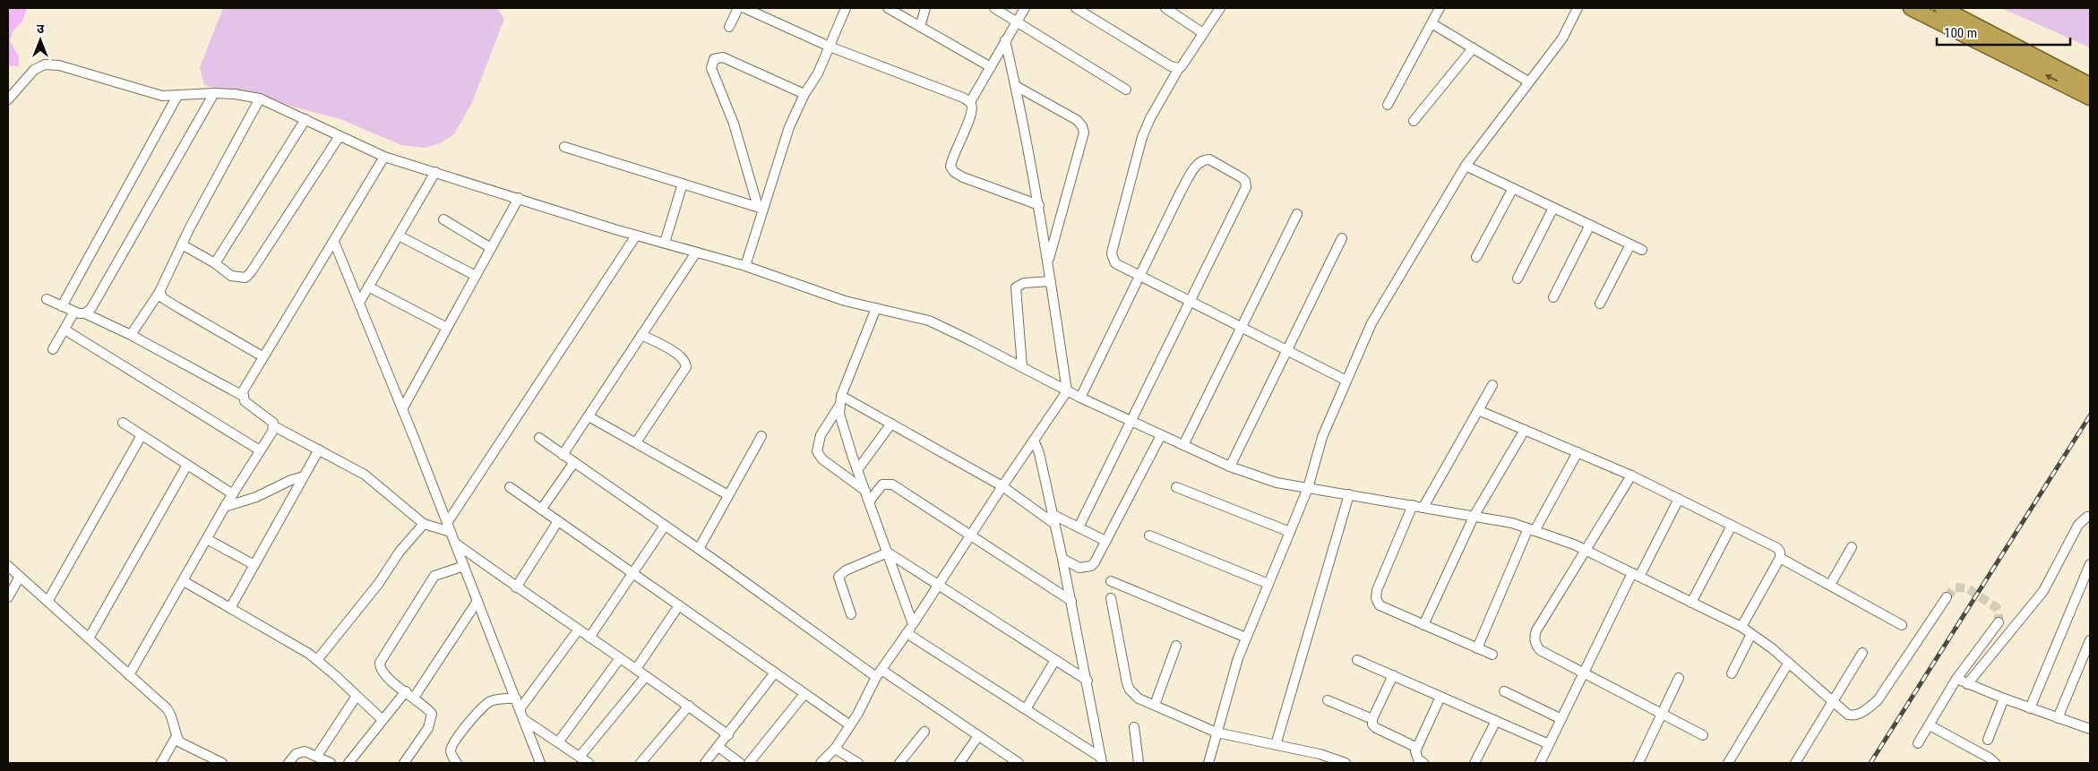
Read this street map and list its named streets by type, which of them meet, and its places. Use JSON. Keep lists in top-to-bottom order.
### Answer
{
  "scale_bar": "100 m",
  "north": "top"
}
